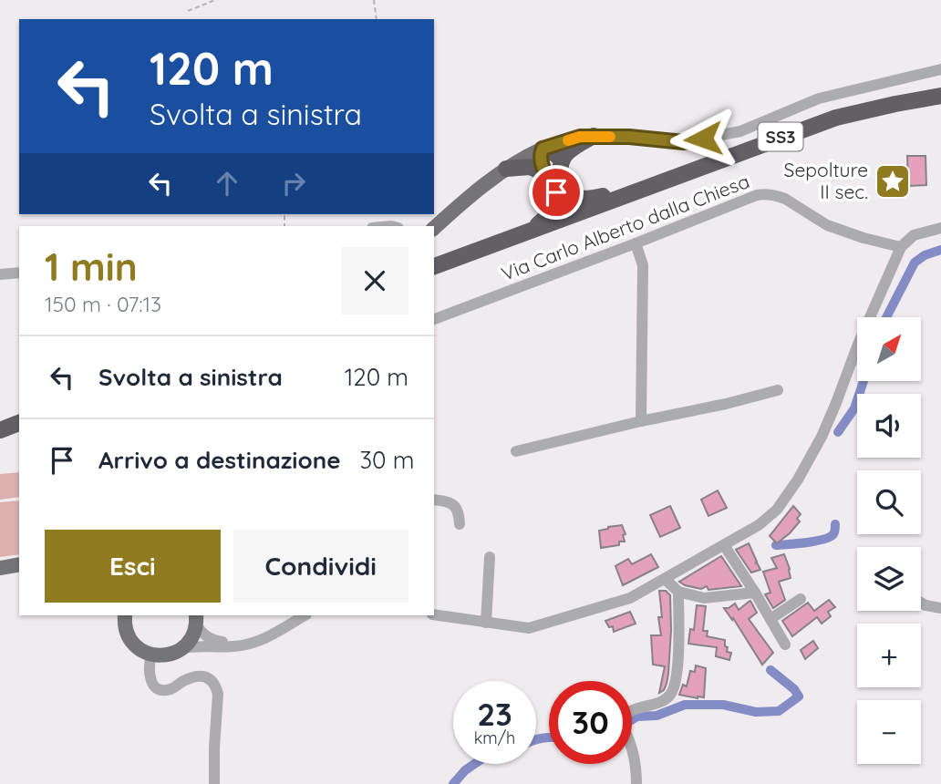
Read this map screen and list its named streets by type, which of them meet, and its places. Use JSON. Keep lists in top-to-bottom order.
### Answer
{
  "streets": {
    "highway": ["SS3"],
    "street": ["Via Carlo Alberto dalla Chiesa"]
  },
  "places": {
    "place": ["Sepolture II sec."]
  },
  "north": "top right",
  "page": {
    "turn": ["120 m", "Svolta a sinistra"],
    "heading": ["1 min", "150 m · 07:13"],
    "map_buttons": ["+", "−"],
    "list": [
      {
        "name": "Svolta a sinistra",
        "value": "120 m"
      },
      {
        "name": "Arrivo a destinazione",
        "value": "30 m"
      }
    ],
    "buttons": ["Esci", "Condividi"],
    "speed": "23 km/h",
    "limit": "30"
  }
}
